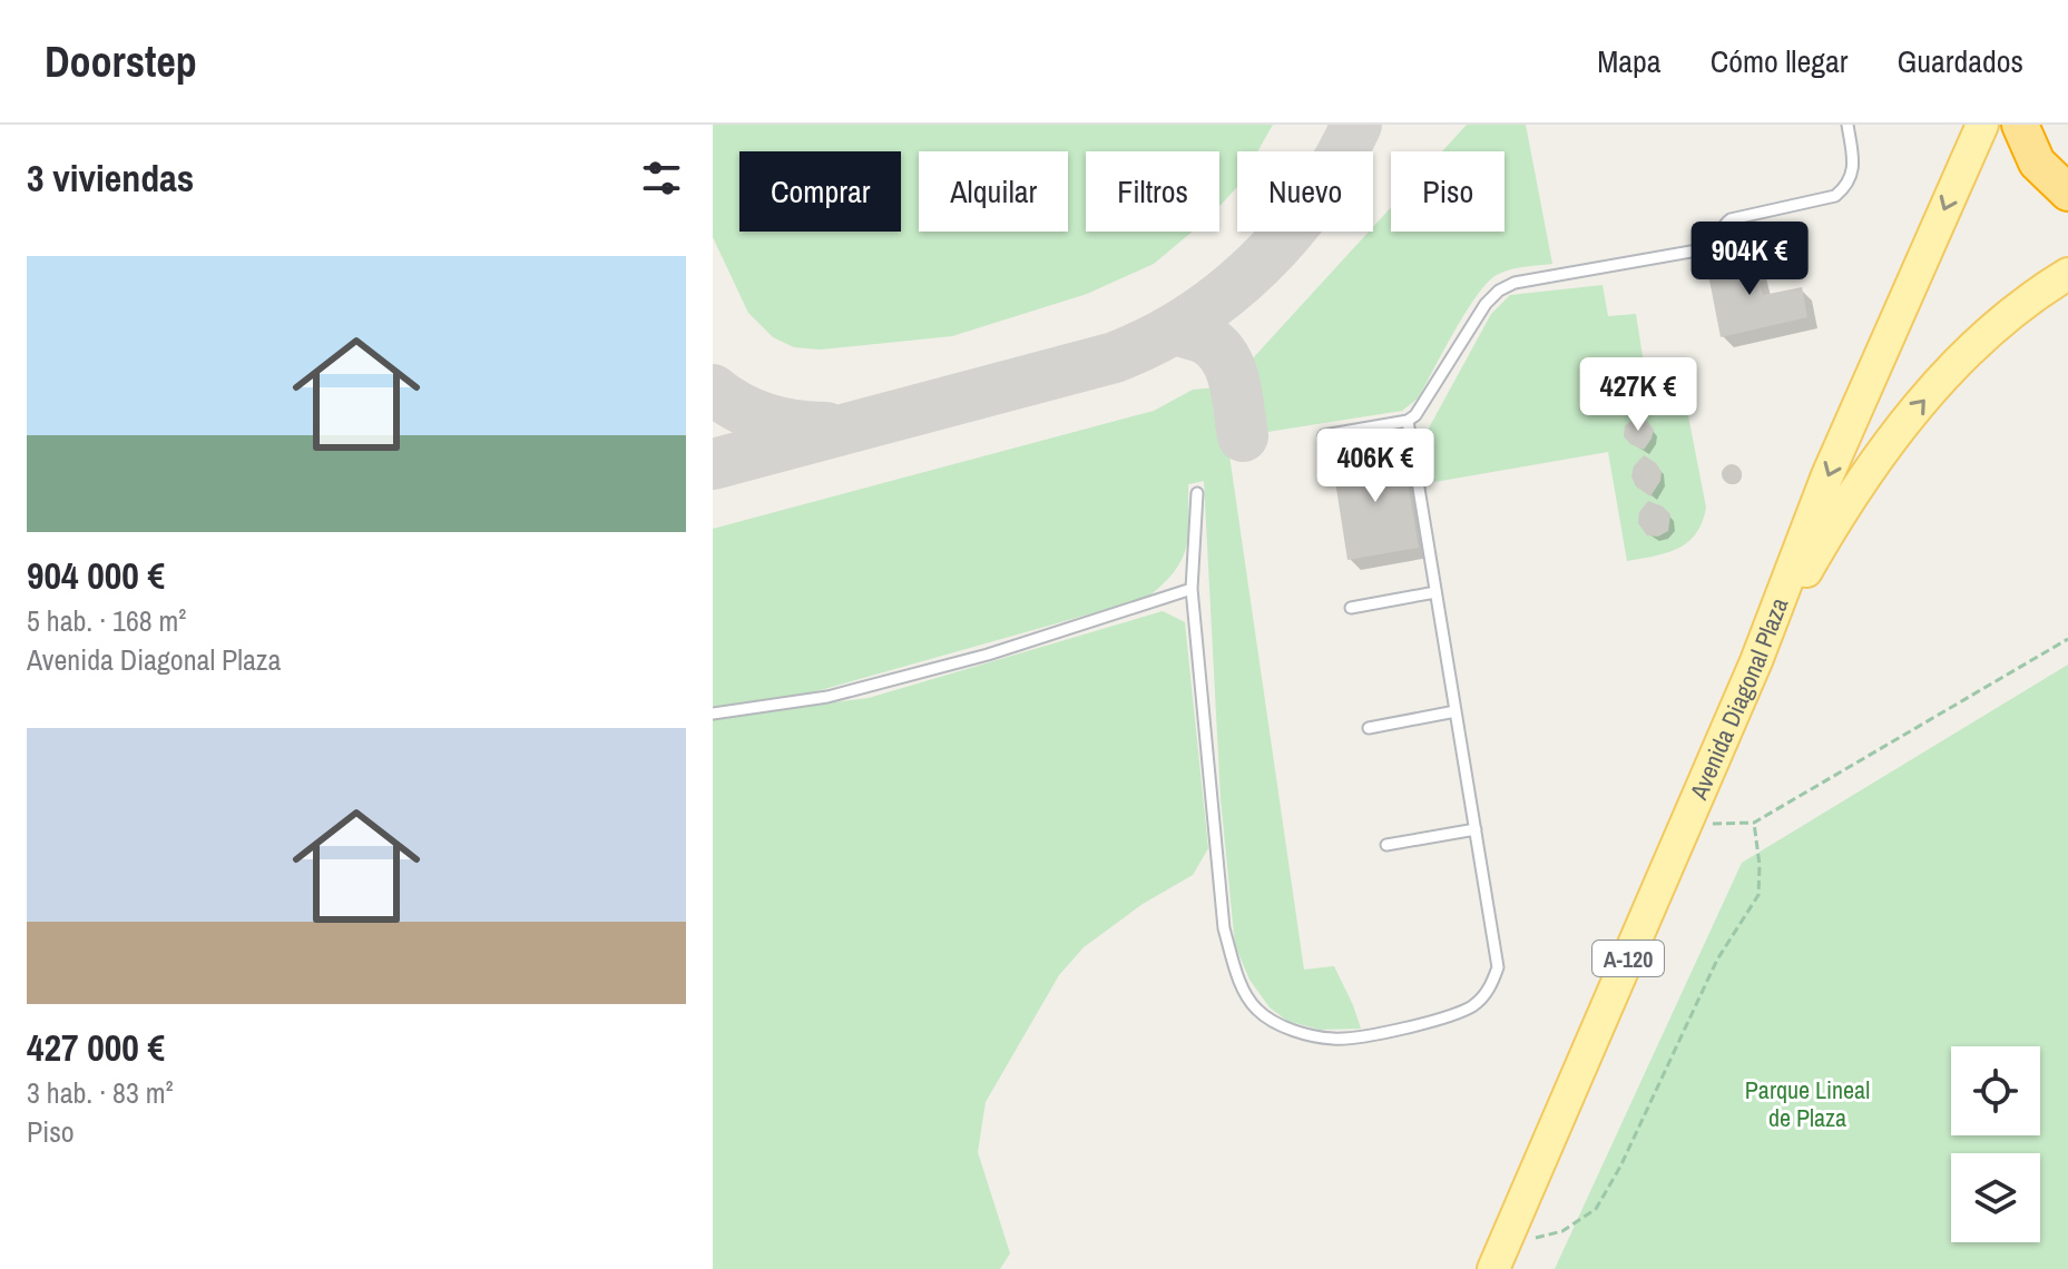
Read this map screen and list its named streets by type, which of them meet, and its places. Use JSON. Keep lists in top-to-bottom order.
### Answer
{
  "streets": {
    "main road": ["Avenida Diagonal Plaza", "A-120"]
  },
  "crossings": [
    ["Avenida Diagonal Plaza", "A-120"]
  ],
  "parks": ["Parque Lineal de Plaza"],
  "page": {
    "header": "Doorstep",
    "nav": ["Mapa", "Cómo llegar", "Guardados"],
    "heading": "3 viviendas",
    "chip": [
      "Comprar",
      "Alquilar",
      "Filtros",
      "Nuevo",
      "Piso"
    ],
    "price": ["904K €", "427K €", "406K €"],
    "list": [
      {
        "name": "904 000 €",
        "note": "5 hab. · 168 m² · Avenida Diagonal Plaza"
      },
      {
        "name": "427 000 €",
        "note": "3 hab. · 83 m² · Piso"
      }
    ]
  }
}
